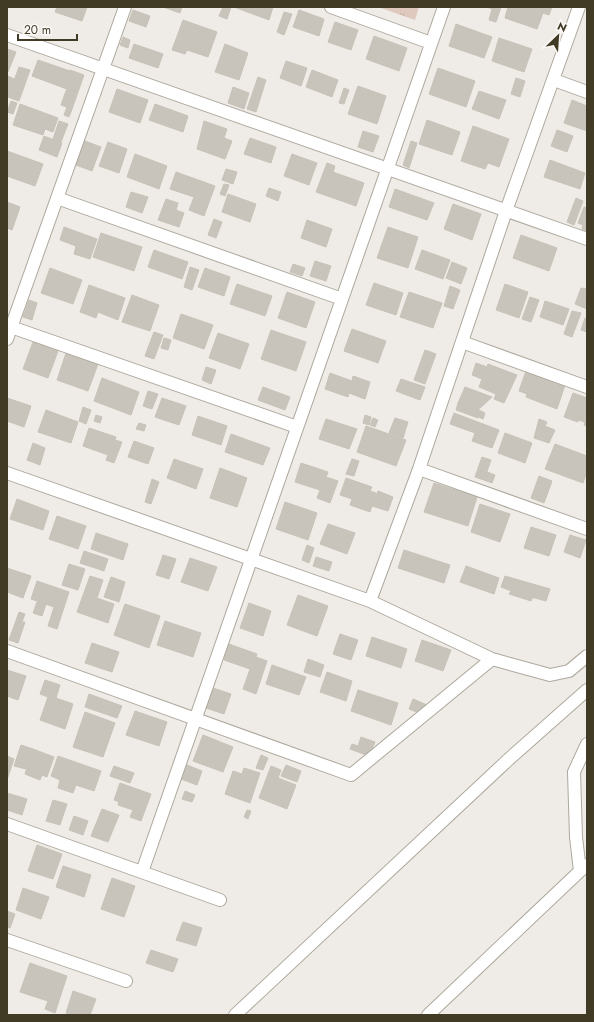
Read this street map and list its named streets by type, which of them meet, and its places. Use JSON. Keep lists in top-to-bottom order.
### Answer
{
  "scale_bar": "20 m",
  "north": "top right"
}
